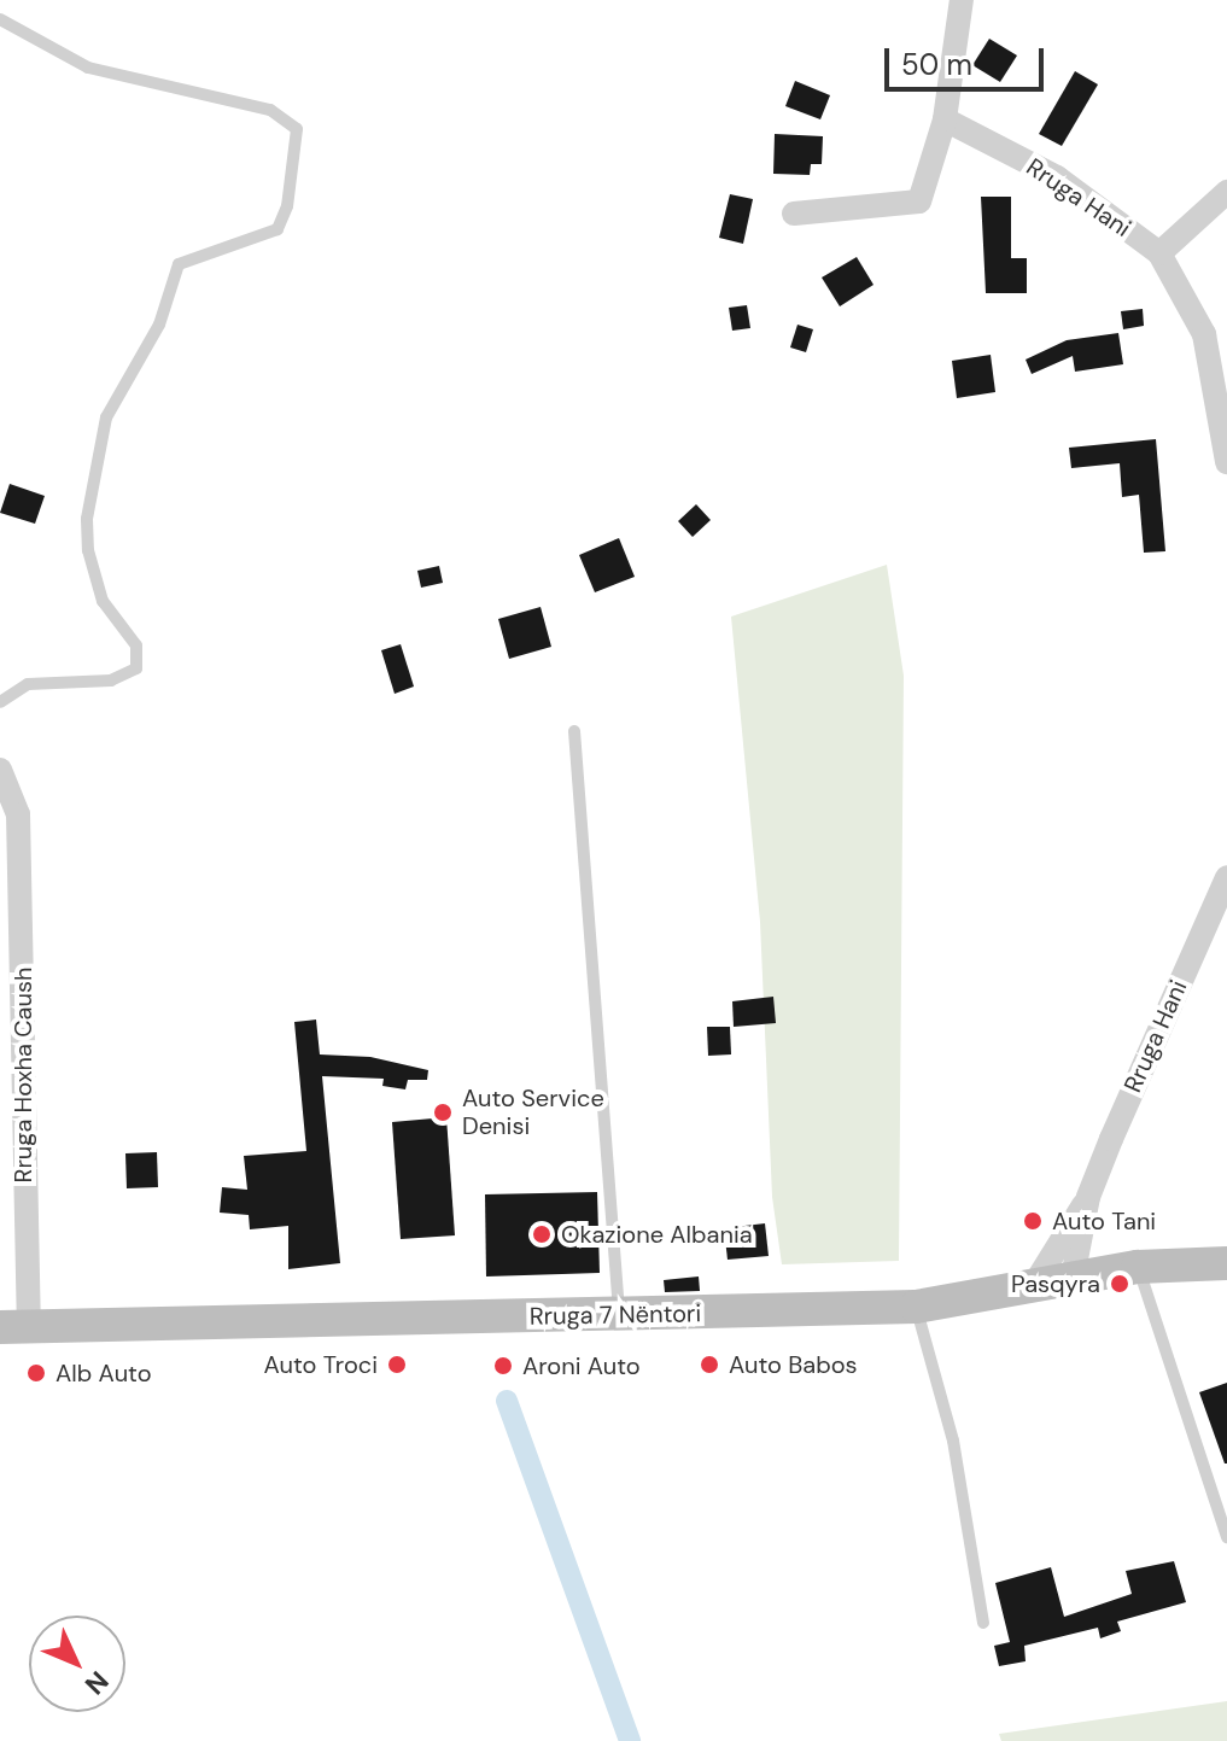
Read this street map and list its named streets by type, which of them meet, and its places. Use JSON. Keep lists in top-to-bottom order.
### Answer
{
  "streets": {
    "main road": ["Rruga 7 Nëntori"],
    "street": ["Rruga Hani", "Rruga Hoxha Caush"]
  },
  "crossings": [
    ["Rruga Hani", "Rruga 7 Nëntori"],
    ["Rruga Hoxha Caush", "Rruga 7 Nëntori"]
  ],
  "places": [
    "Auto Service Denisi",
    "Auto Tani",
    "Okazione Albania",
    "Pasqyra",
    "Auto Troci",
    "Auto Babos",
    "Aroni Auto",
    "Alb Auto"
  ],
  "scale_bar": "50 m",
  "north": "bottom right"
}
